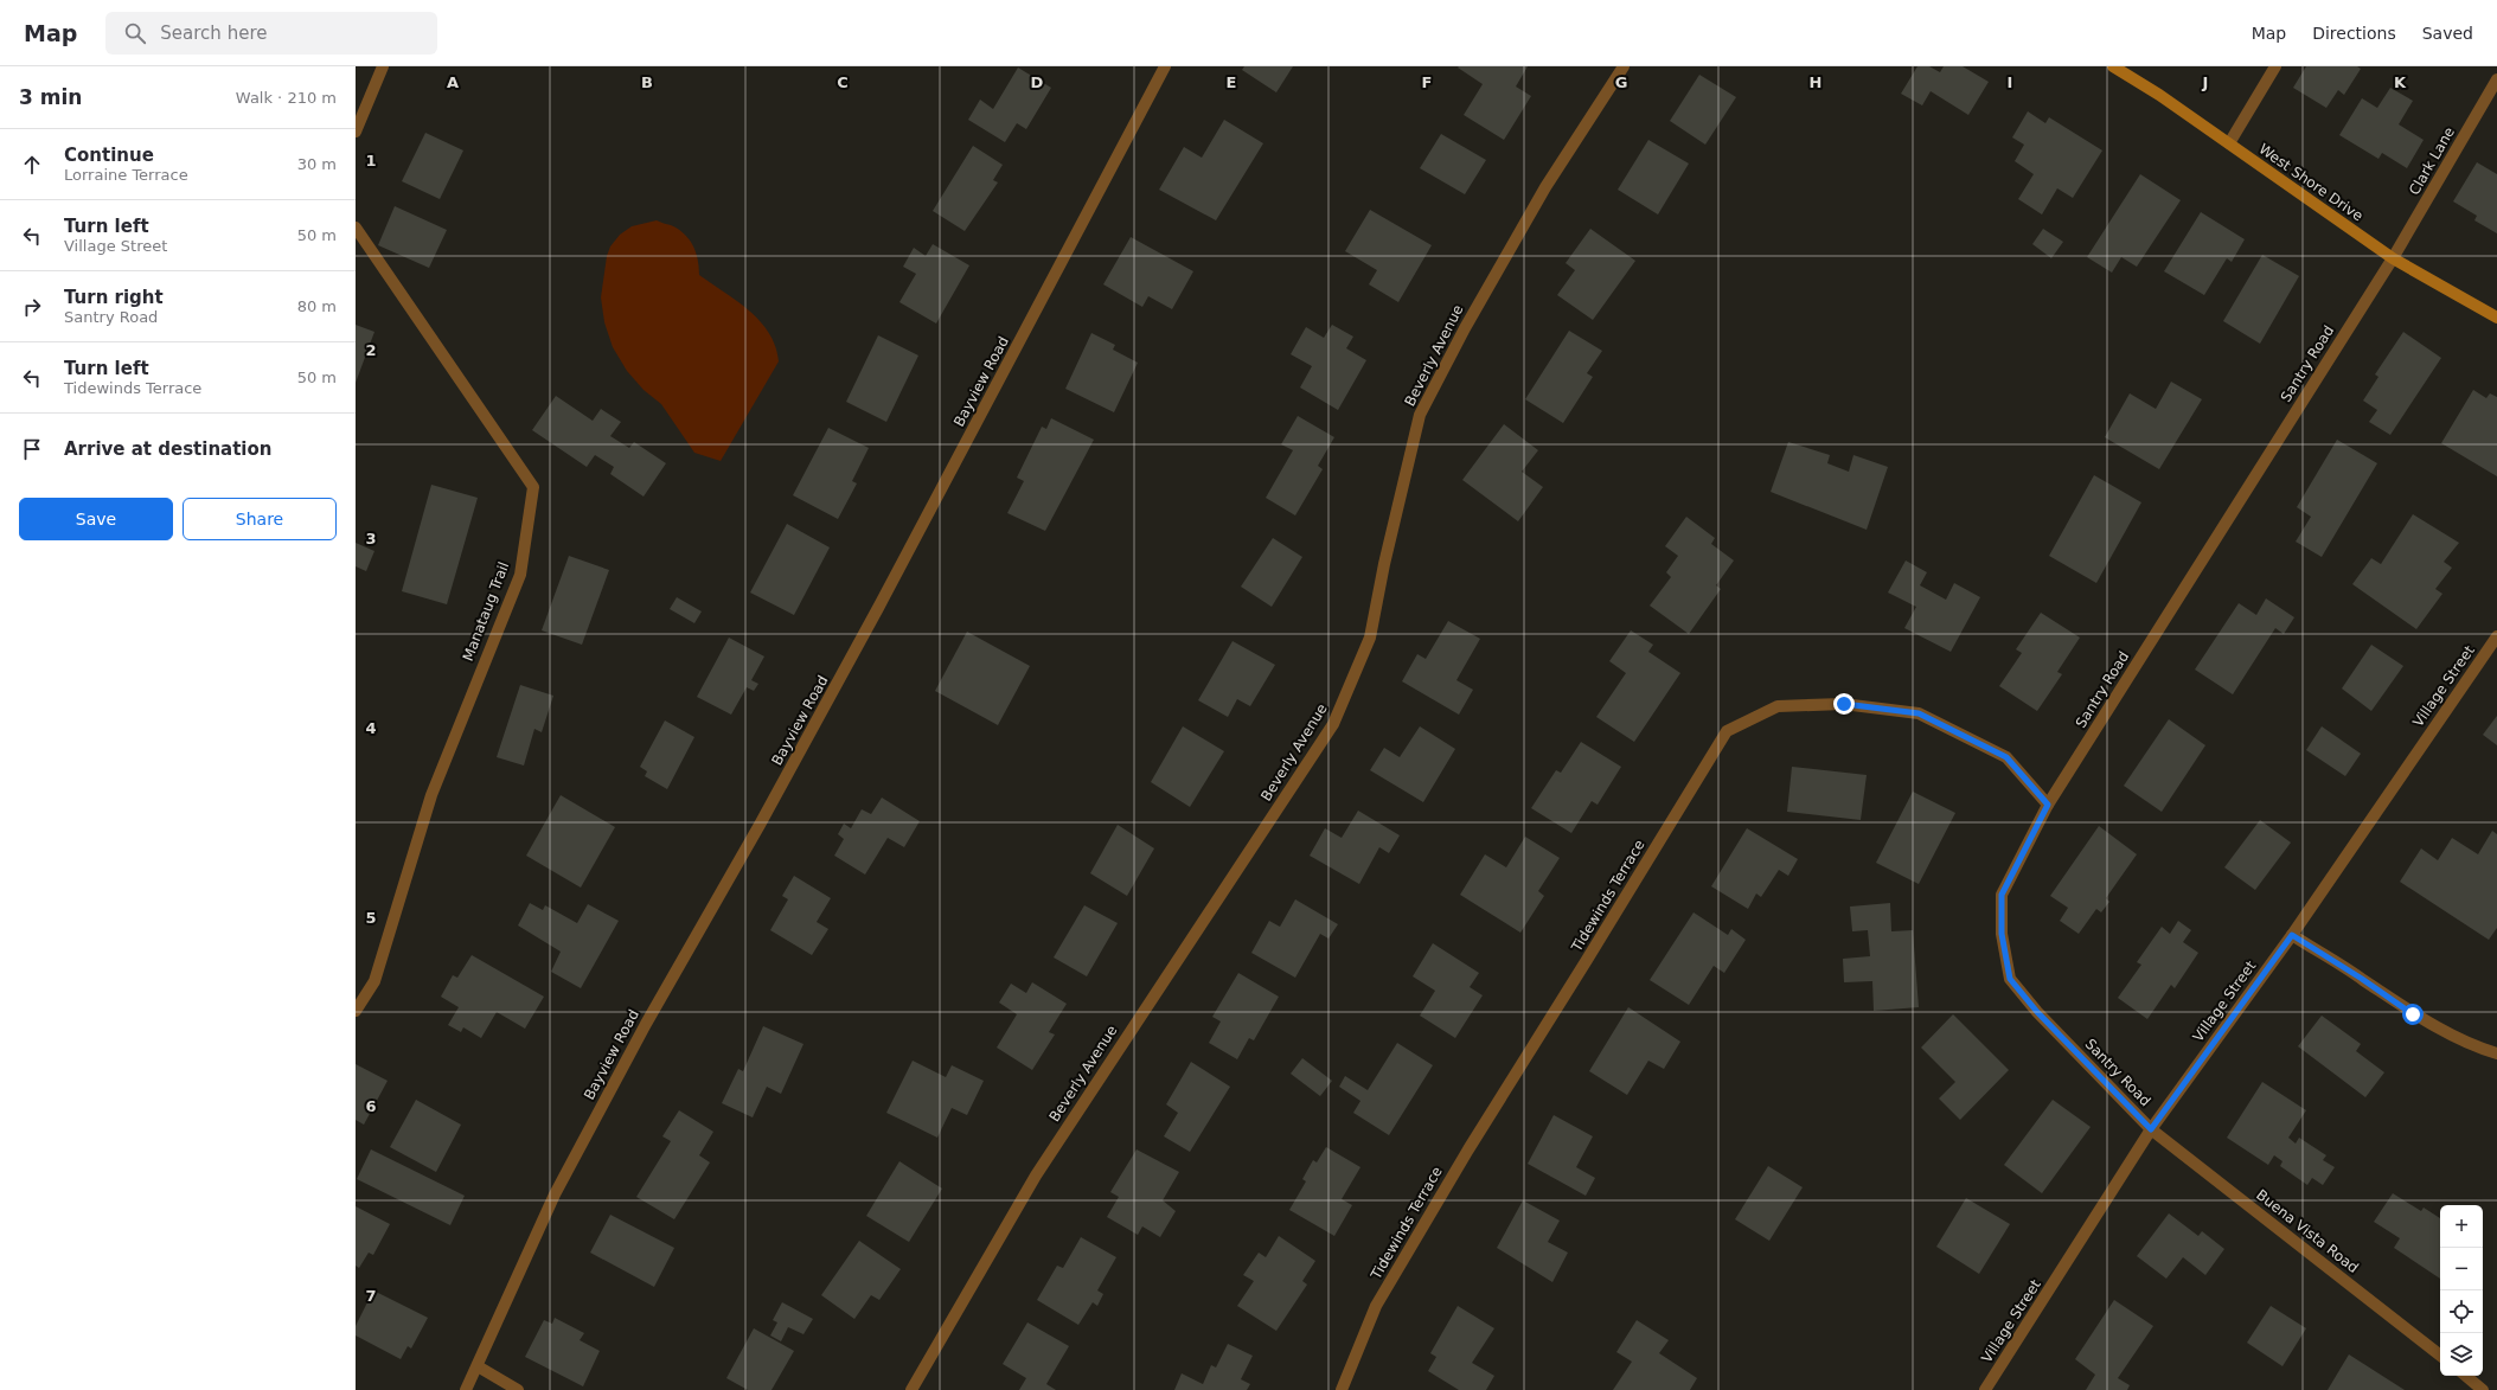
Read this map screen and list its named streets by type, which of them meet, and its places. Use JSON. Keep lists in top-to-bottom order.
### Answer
{
  "streets": {
    "main road": ["West Shore Drive"],
    "street": [
      "Clark Lane",
      "Beverly Avenue",
      "Santry Road",
      "Bayview Road",
      "Manataug Trail",
      "Village Street",
      "Tidewinds Terrace",
      "Buena Vista Road"
    ]
  },
  "crossings": [
    ["Clark Lane", "West Shore Drive"],
    ["Clark Lane", "Santry Road"],
    ["West Shore Drive", "Santry Road"],
    ["Santry Road", "Village Street"],
    ["Santry Road", "Tidewinds Terrace"],
    ["Santry Road", "Buena Vista Road"],
    ["Village Street", "Buena Vista Road"]
  ],
  "page": {
    "header": "Map",
    "search": "Search here",
    "nav": ["Map", "Directions", "Saved"],
    "heading": ["3 min", "Walk · 210 m"],
    "list": [
      ["Continue", "Lorraine Terrace", "30 m"],
      ["Turn left", "Village Street", "50 m"],
      ["Turn right", "Santry Road", "80 m"],
      ["Turn left", "Tidewinds Terrace", "50 m"],
      "Arrive at destination"
    ],
    "buttons": ["Save", "Share"],
    "map_buttons": ["+", "−"]
  },
  "grid": {
    "columns": [
      "A",
      "B",
      "C",
      "D",
      "E",
      "F",
      "G",
      "H",
      "I",
      "J",
      "K"
    ],
    "rows": [
      "1",
      "2",
      "3",
      "4",
      "5",
      "6",
      "7"
    ]
  }
}
